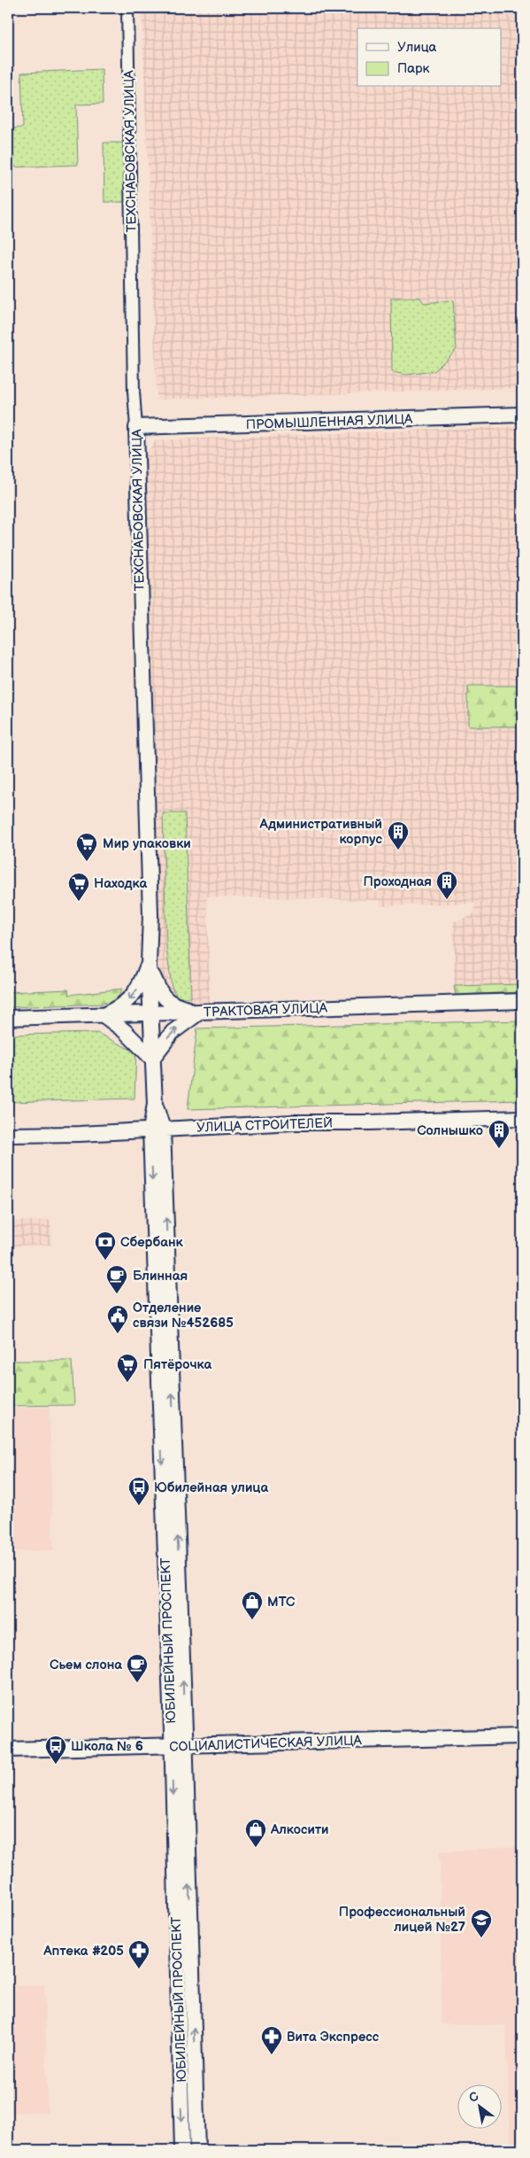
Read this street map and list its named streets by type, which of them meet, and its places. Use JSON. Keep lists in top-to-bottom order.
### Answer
{
  "streets": {
    "main road": [
      "ТЕХСНАБОВСКАЯ УЛИЦА",
      "ПРОМЫШЛЕННАЯ УЛИЦА",
      "ТРАКТОВАЯ УЛИЦА",
      "УЛИЦА СТРОИТЕЛЕЙ",
      "ЮБИЛЕЙНЫЙ ПРОСПЕКТ",
      "СОЦИАЛИСТИЧЕСКАЯ УЛИЦА"
    ]
  },
  "crossings": [
    ["ТЕХСНАБОВСКАЯ УЛИЦА", "ПРОМЫШЛЕННАЯ УЛИЦА"],
    ["ТЕХСНАБОВСКАЯ УЛИЦА", "ТРАКТОВАЯ УЛИЦА"],
    ["ТЕХСНАБОВСКАЯ УЛИЦА", "УЛИЦА СТРОИТЕЛЕЙ"],
    ["ТЕХСНАБОВСКАЯ УЛИЦА", "ЮБИЛЕЙНЫЙ ПРОСПЕКТ"],
    ["ТЕХСНАБОВСКАЯ УЛИЦА", "СОЦИАЛИСТИЧЕСКАЯ УЛИЦА"],
    ["ЮБИЛЕЙНЫЙ ПРОСПЕКТ", "СОЦИАЛИСТИЧЕСКАЯ УЛИЦА"]
  ],
  "places": {
    "building": ["Административный корпус", "Проходная", "Солнышко"],
    "supermarket": ["Мир упаковки", "Находка", "Пятёрочка"],
    "bank": ["Сбербанк"],
    "cafe": ["Блинная", "Сьем слона"],
    "public building": ["Отделение связи №452685"],
    "bus stop": ["Юбилейная улица", "Школа № 6"],
    "shop": ["МТС", "Алкосити"],
    "school or university": ["Профессиональный лицей №27"],
    "pharmacy": ["Аптека #205", "Вита Экспресс"]
  },
  "legend": ["Улица", "Парк"],
  "north": "top left"
}
